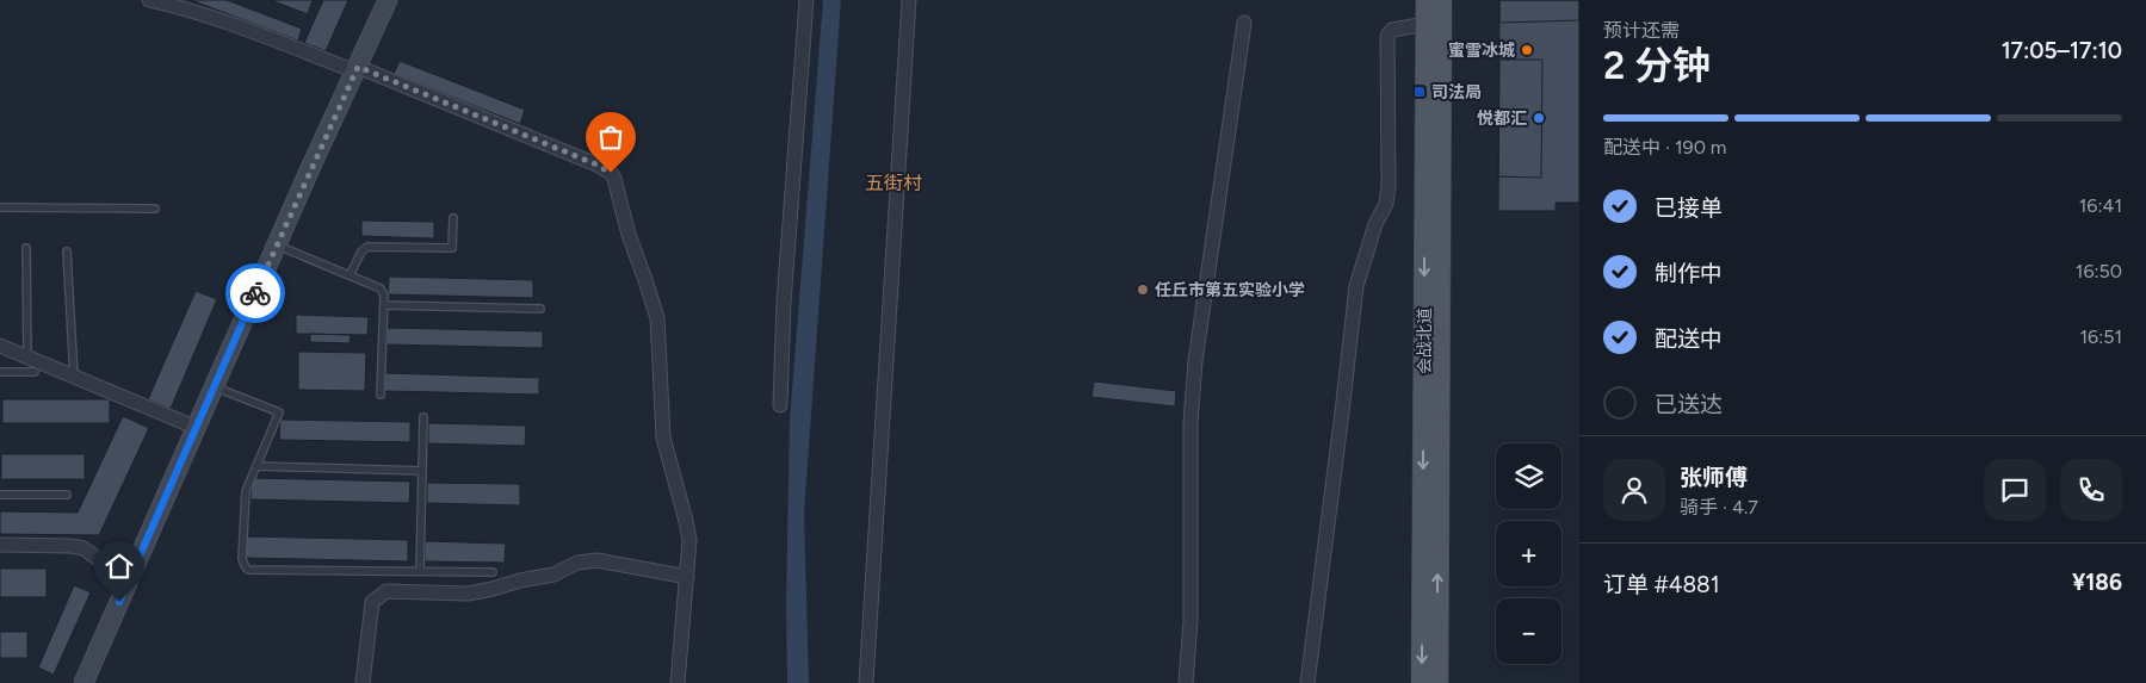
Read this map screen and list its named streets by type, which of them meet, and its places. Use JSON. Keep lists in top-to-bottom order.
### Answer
{
  "streets": {
    "main road": ["会战北道"]
  },
  "districts": ["五街村"],
  "places": {
    "other": ["蜜雪冰城", "悦都汇", "任丘市第五实验小学"],
    "transit": ["司法局"]
  },
  "page": {
    "heading": ["2 分钟", "预计还需", "17:05–17:10"],
    "panel": [
      "张师傅",
      "骑手 · 4.7",
      "订单 #4881",
      "¥186"
    ],
    "bar": "配送中 · 190 m",
    "list": [
      ["已接单", "16:41"],
      ["制作中", "16:50"],
      ["配送中", "16:51"],
      "已送达"
    ],
    "map_buttons": ["+", "−"]
  }
}
